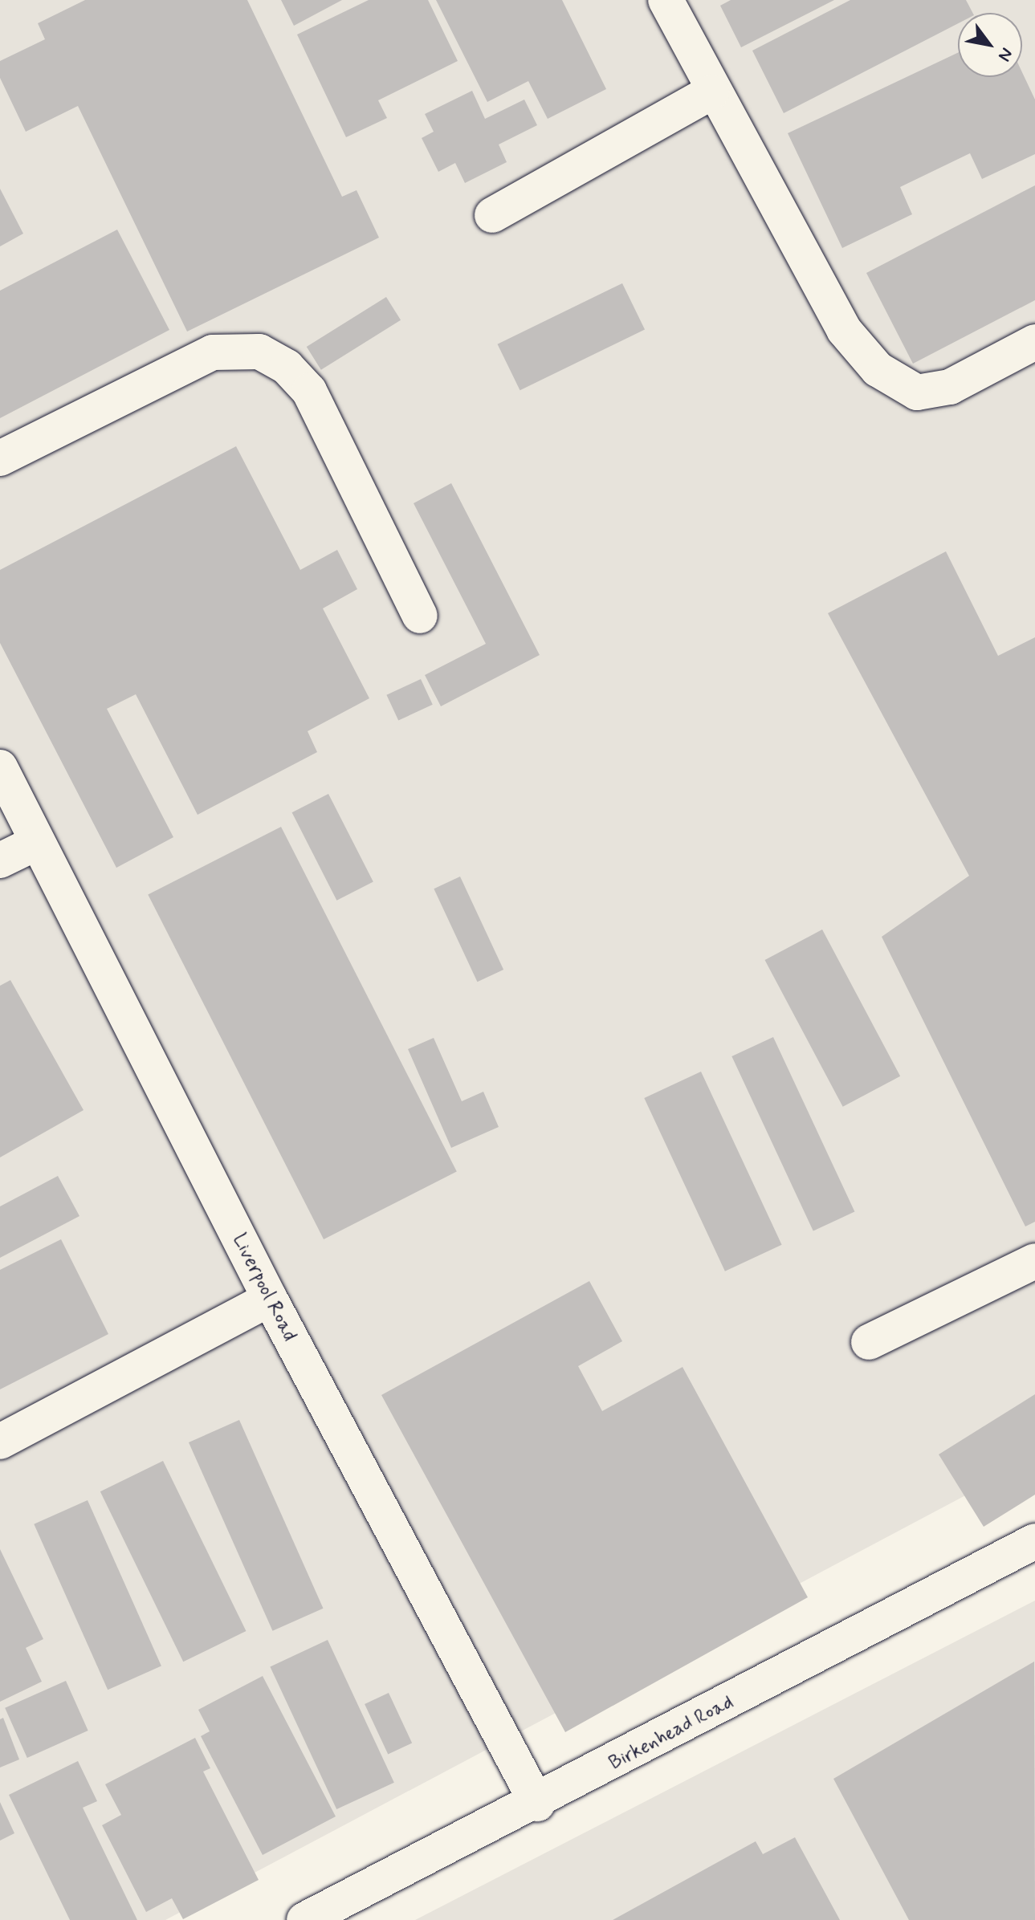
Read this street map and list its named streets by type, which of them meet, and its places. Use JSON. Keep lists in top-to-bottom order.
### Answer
{
  "streets": {
    "street": ["Liverpool Road", "Birkenhead Road"]
  },
  "crossings": [
    ["Liverpool Road", "Birkenhead Road"]
  ],
  "north": "bottom right"
}
